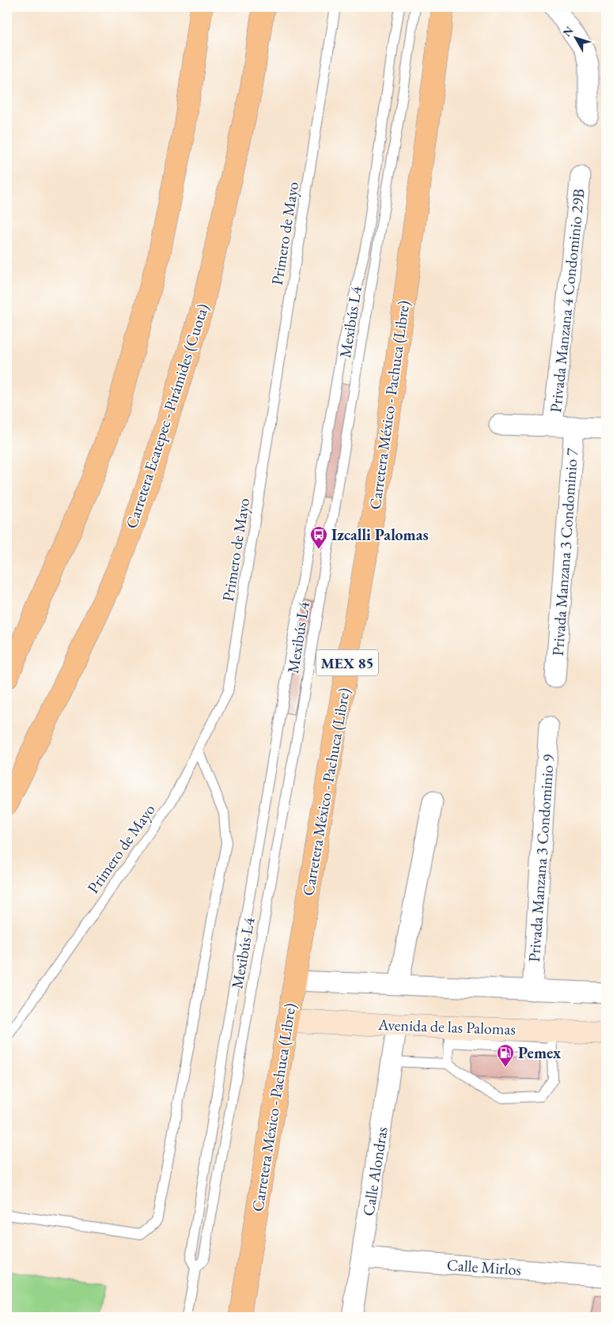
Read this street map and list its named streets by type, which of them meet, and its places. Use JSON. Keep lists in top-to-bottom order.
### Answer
{
  "streets": {
    "main road": [
      "Carretera México - Pachuca (Libre)",
      "Carretera Ecatepec - Pirámides (Cuota)",
      "MEX 85",
      "Avenida de las Palomas"
    ],
    "street": [
      "Privada Manzana 4 Condominio 29B",
      "Privada Manzana 3 Condominio 7",
      "Privada Manzana 3 Condominio 9",
      "Calle Alondras",
      "Calle Mirlos"
    ],
    "lane": ["Primero de Mayo", "Mexibús L4"]
  },
  "crossings": [
    ["Carretera México - Pachuca (Libre)", "Avenida de las Palomas"],
    ["Avenida de las Palomas", "Calle Alondras"],
    ["Calle Alondras", "Calle Mirlos"]
  ],
  "places": {
    "bus stop": ["Izcalli Palomas"],
    "fuel station": ["Pemex"]
  },
  "north": "top left"
}
